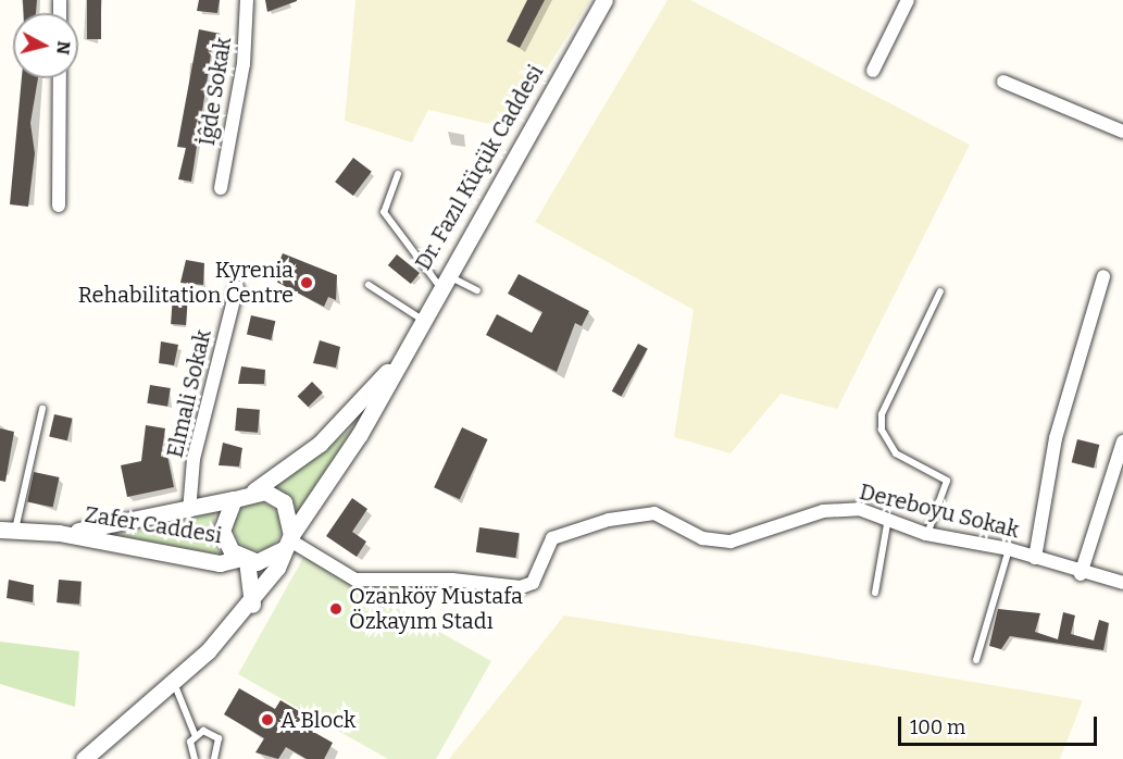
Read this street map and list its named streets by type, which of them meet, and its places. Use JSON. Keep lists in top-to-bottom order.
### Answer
{
  "streets": {
    "street": [
      "İĝde Sokak",
      "Dr. Fazıl Küçük Caddesi",
      "Elmali Sokak",
      "Dereboyu Sokak",
      "Zafer Caddesi"
    ]
  },
  "crossings": [
    ["Dr. Fazıl Küçük Caddesi", "Dereboyu Sokak"],
    ["Dr. Fazıl Küçük Caddesi", "Zafer Caddesi"],
    ["Elmali Sokak", "Zafer Caddesi"],
    ["Dereboyu Sokak", "Zafer Caddesi"]
  ],
  "places": ["Kyrenia Rehabilitation Centre", "Ozanköy Mustafa Özkayım Stadı", "A Block"],
  "scale_bar": "100 m",
  "north": "right"
}
